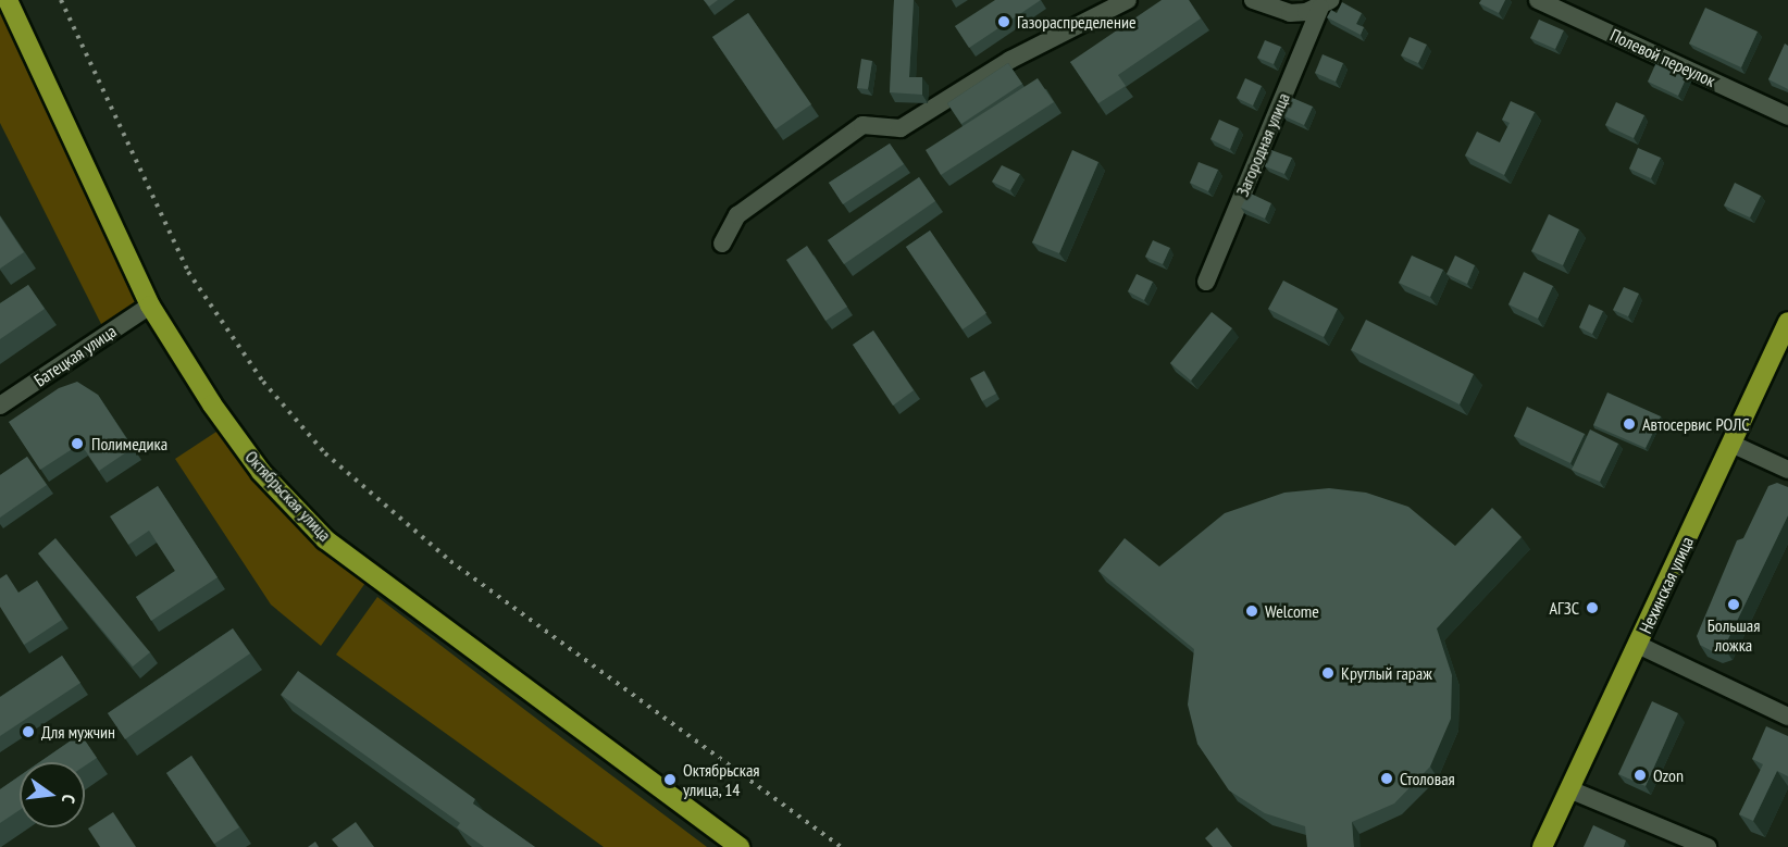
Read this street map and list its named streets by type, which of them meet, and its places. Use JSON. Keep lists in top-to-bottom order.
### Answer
{
  "streets": {
    "main road": ["Октябрьская улица", "Нехинская улица"],
    "street": ["Полевой переулок", "Загородная улица", "Батецкая улица"]
  },
  "crossings": [
    ["Батецкая улица", "Октябрьская улица"]
  ],
  "places": [
    "Газораспределение",
    "Автосервис РОЛС",
    "Полимедика",
    "Большая ложка",
    "АГЗС",
    "Welcome",
    "Круглый гараж",
    "Для мужчин",
    "Ozon",
    "Столовая",
    "Октябрьская улица, 14"
  ],
  "north": "right"
}
